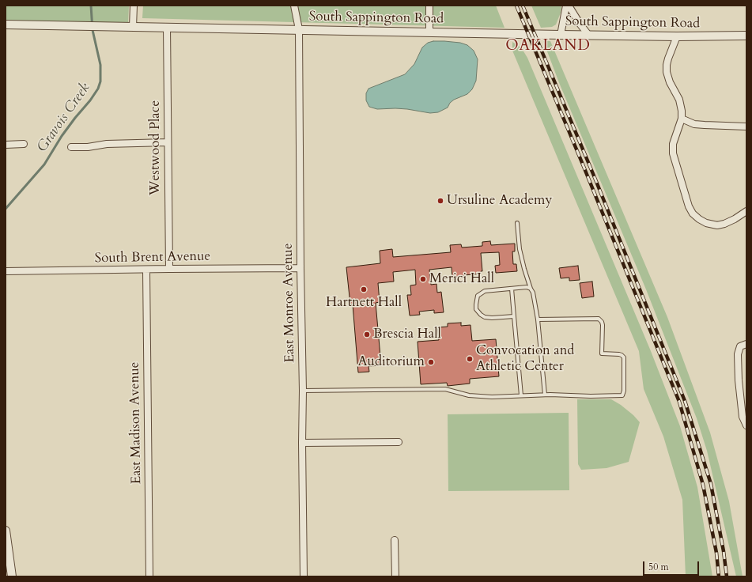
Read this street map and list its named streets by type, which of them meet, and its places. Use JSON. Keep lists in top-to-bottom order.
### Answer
{
  "streets": {
    "street": [
      "South Sappington Road",
      "Westwood Place",
      "South Brent Avenue",
      "East Monroe Avenue",
      "East Madison Avenue"
    ]
  },
  "crossings": [
    ["South Sappington Road", "Westwood Place"],
    ["South Sappington Road", "East Monroe Avenue"],
    ["Westwood Place", "South Brent Avenue"],
    ["South Brent Avenue", "East Monroe Avenue"],
    ["South Brent Avenue", "East Madison Avenue"]
  ],
  "districts": ["OAKLAND"],
  "water": ["Gravois Creek"],
  "places": [
    "Ursuline Academy",
    "Merici Hall",
    "Hartnett Hall",
    "Brescia Hall",
    "Convocation and Athletic Center",
    "Auditorium"
  ],
  "scale_bar": "50 m"
}
